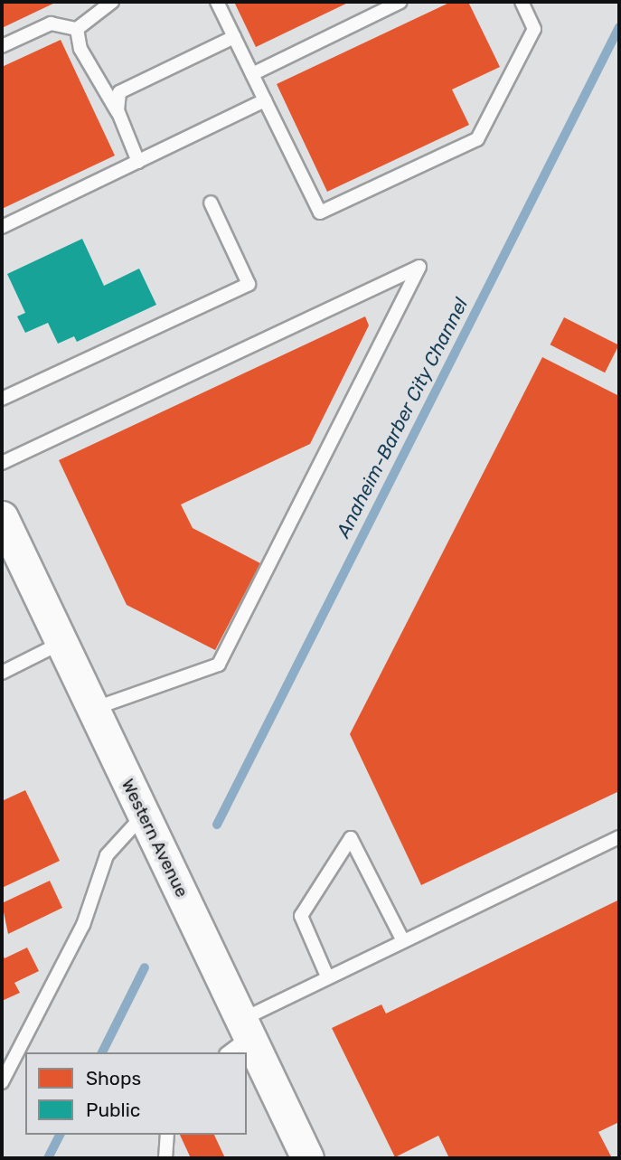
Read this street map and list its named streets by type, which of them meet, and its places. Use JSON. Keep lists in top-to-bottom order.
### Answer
{
  "streets": {
    "street": ["Western Avenue"]
  },
  "water": ["Anaheim-Barber City Channel"],
  "legend": ["Shops", "Public"]
}
